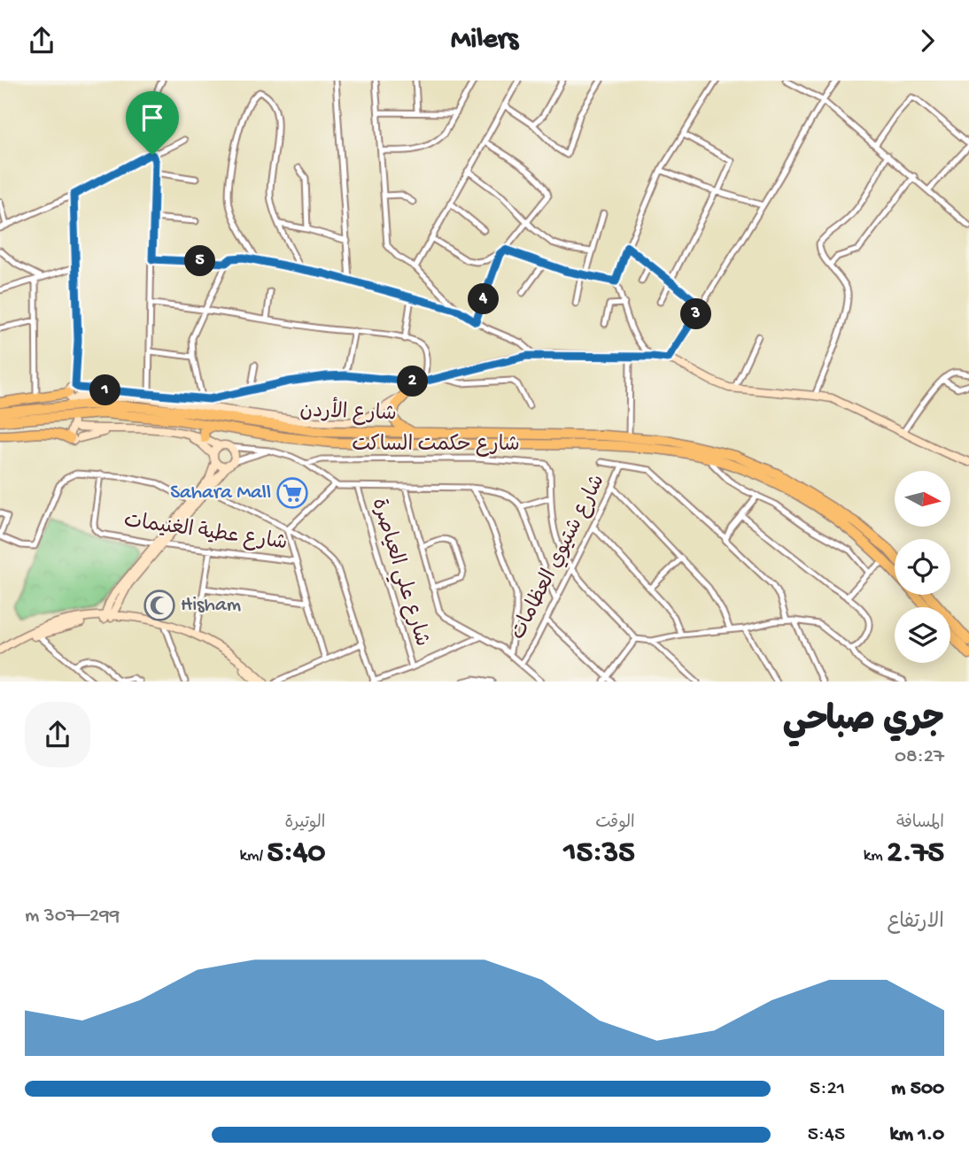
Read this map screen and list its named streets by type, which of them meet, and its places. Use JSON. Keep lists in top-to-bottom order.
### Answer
{
  "streets": {
    "highway": ["شارع الأردن"],
    "street": [
      "شارع حكمت الساكت",
      "شارع عطية الغنيمات",
      "شارع شتيوي العظامات",
      "شارع علي العياصرة"
    ]
  },
  "crossings": [
    ["شارع حكمت الساكت", "شارع شتيوي العظامات"]
  ],
  "places": {
    "supermarket": ["Sahara Mall"],
    "mosque": ["Hisham"]
  },
  "north": "right",
  "page": {
    "header": "Milers",
    "pins": [
      "5",
      "4",
      "3",
      "2",
      "1"
    ],
    "heading": ["جري صباحي", "08:27"],
    "stats": [
      ["المسافة", "2.75 km"],
      ["الوقت", "15:35"],
      ["الوتيرة", "5:40 /km"]
    ],
    "chart": ["الارتفاع", "299–307 m"],
    "list": [
      {
        "name": "500 m",
        "note": "5:21"
      },
      {
        "name": "1.0 km",
        "note": "5:45"
      }
    ]
  }
}
